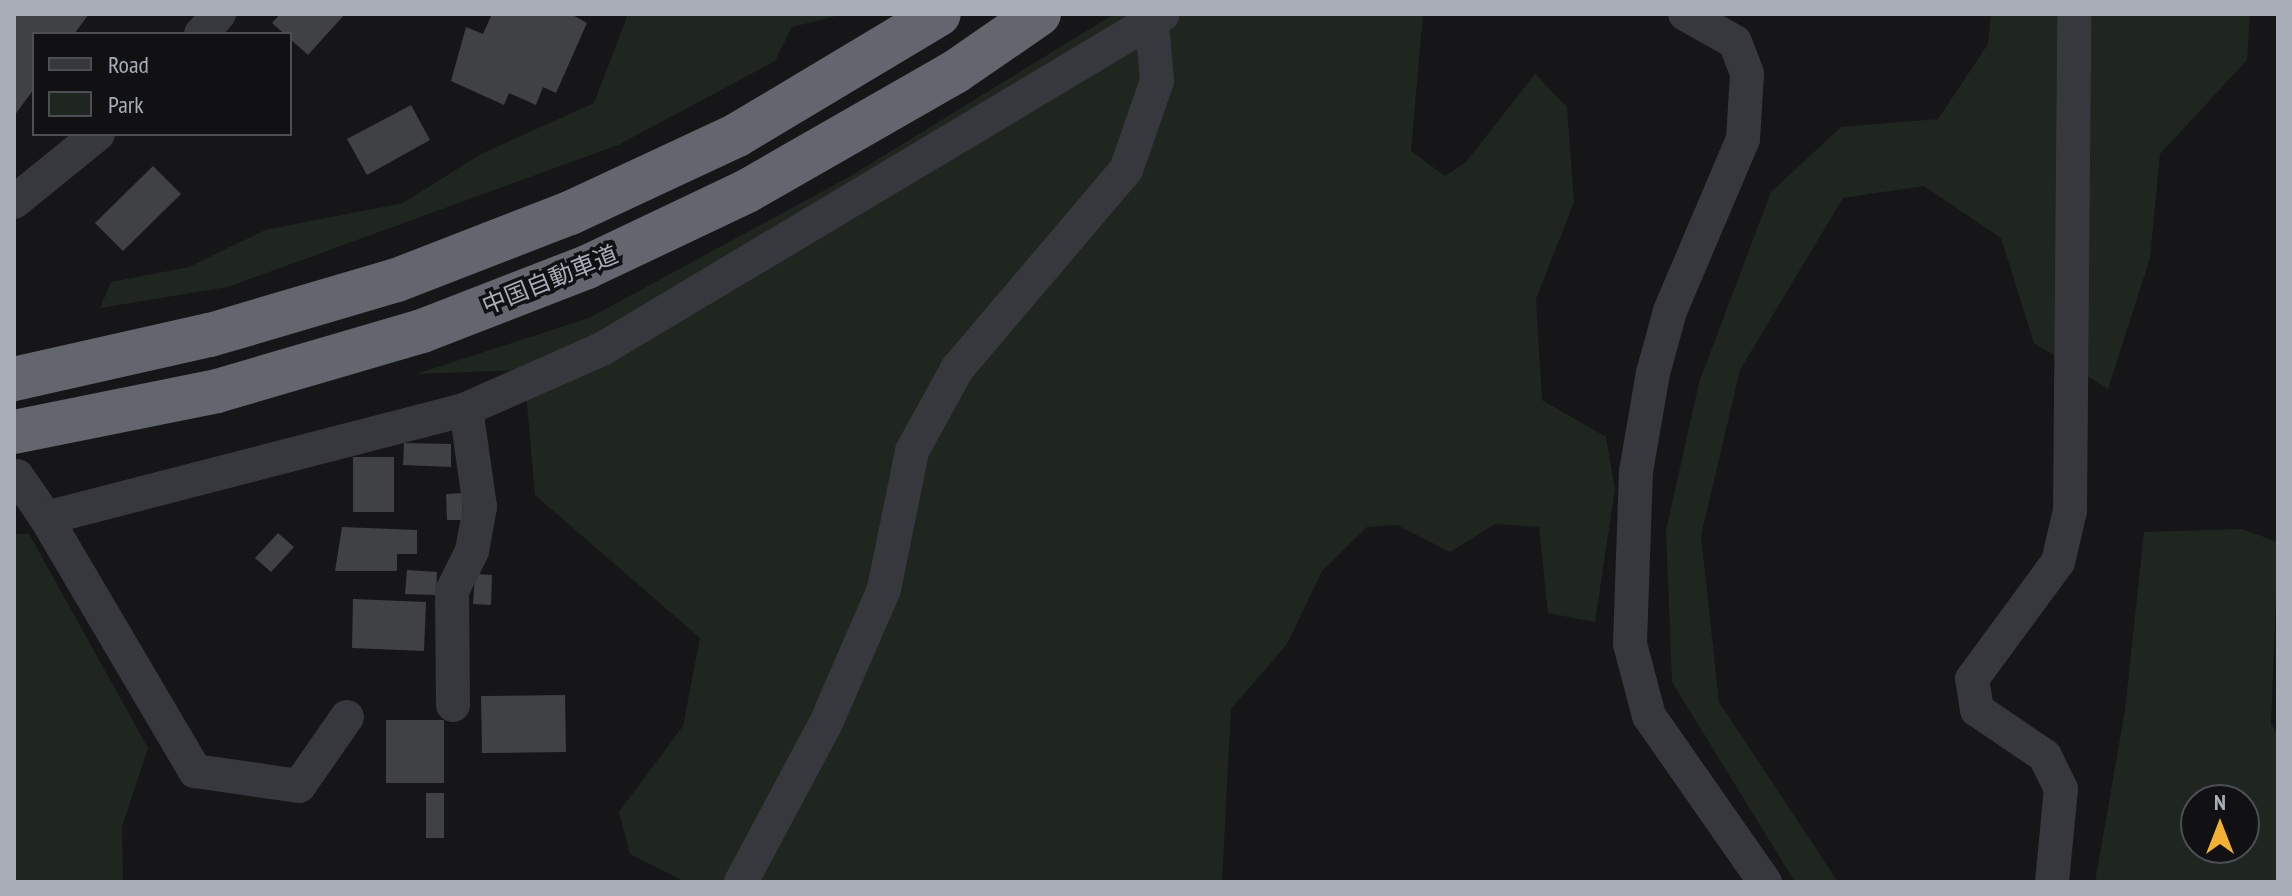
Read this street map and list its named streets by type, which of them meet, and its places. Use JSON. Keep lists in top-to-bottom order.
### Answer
{
  "streets": {
    "highway": ["中国自動車道"]
  },
  "legend": ["Road", "Park"],
  "north": "top"
}
